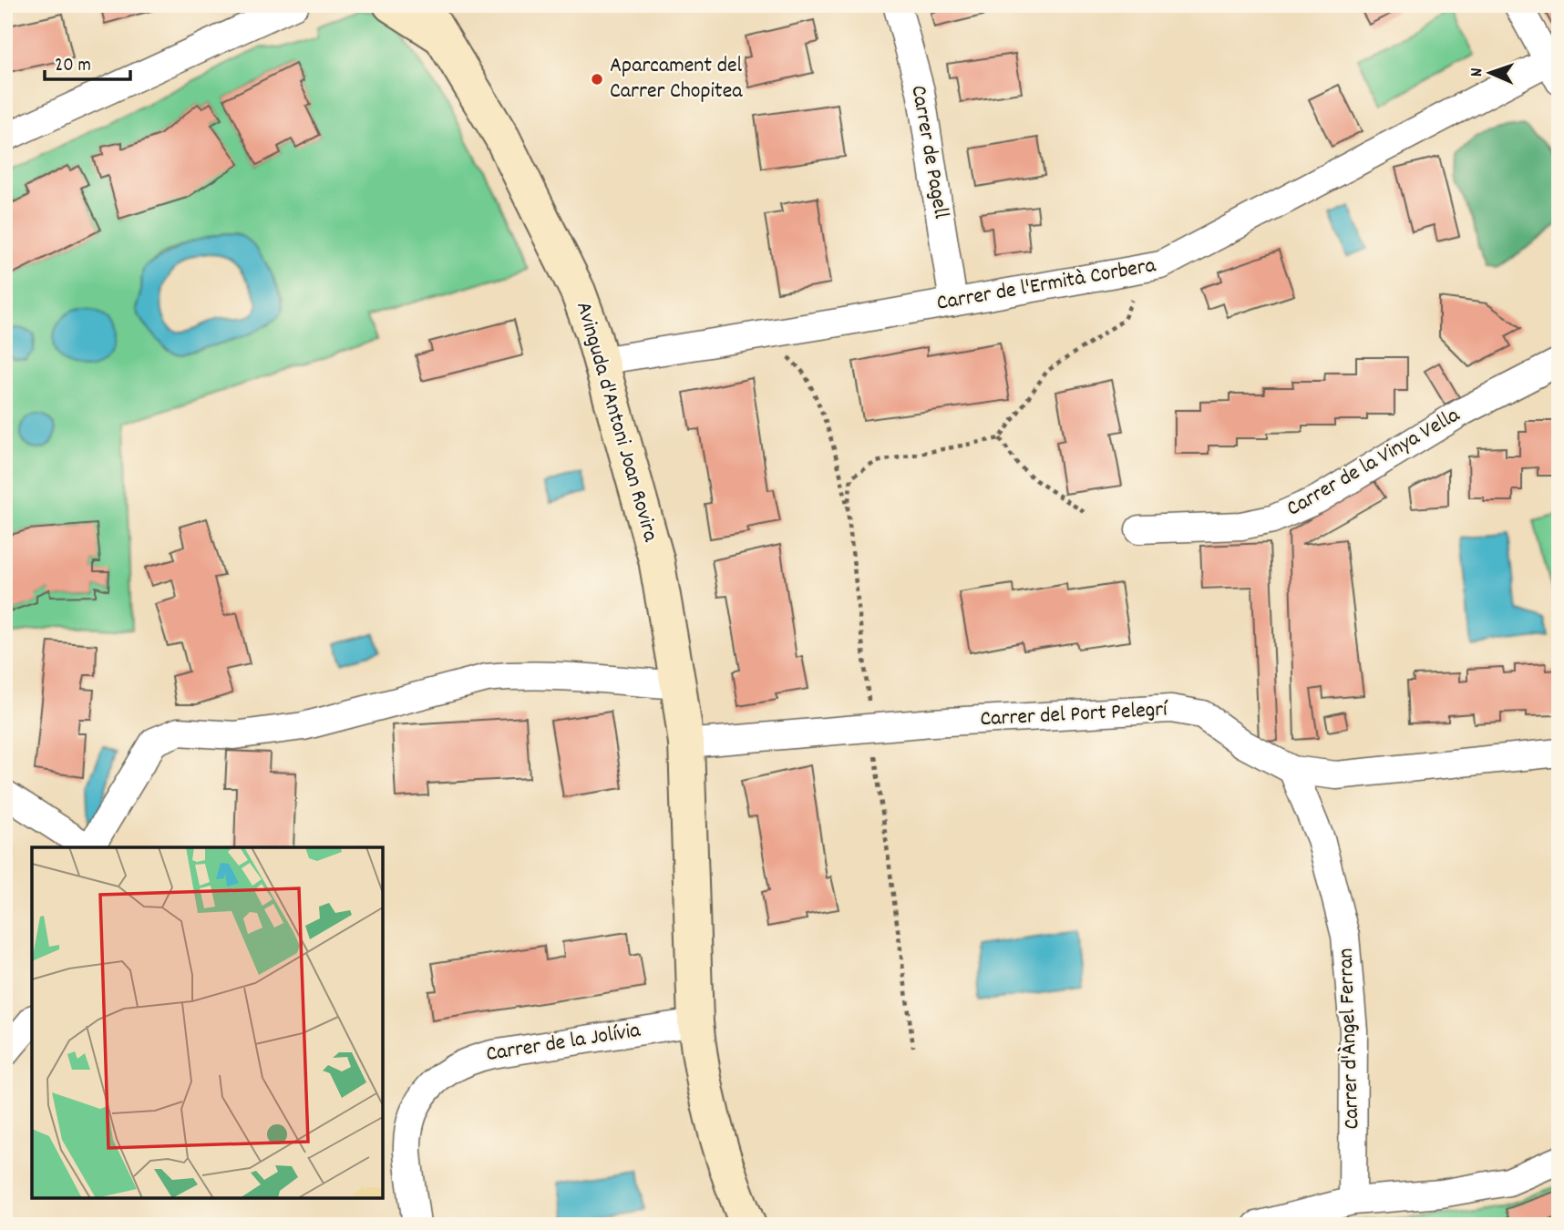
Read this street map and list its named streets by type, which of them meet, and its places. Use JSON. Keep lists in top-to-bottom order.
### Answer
{
  "streets": {
    "street": [
      "Carrer de Pagell",
      "Carrer de l'Ermità Corbera",
      "Avinguda d'Antoni Joan Rovira",
      "Carrer de la Vinya Vella",
      "Carrer del Port Pelegrí",
      "Carrer d'Àngel Ferran",
      "Carrer de la Jolívia"
    ]
  },
  "crossings": [
    ["Carrer de Pagell", "Carrer de l'Ermità Corbera"],
    ["Carrer de l'Ermità Corbera", "Avinguda d'Antoni Joan Rovira"],
    ["Avinguda d'Antoni Joan Rovira", "Carrer del Port Pelegrí"],
    ["Avinguda d'Antoni Joan Rovira", "Carrer de la Jolívia"],
    ["Carrer del Port Pelegrí", "Carrer d'Àngel Ferran"]
  ],
  "places": ["Aparcament del Carrer Chopitea"],
  "scale_bar": "20 m",
  "north": "left"
}
